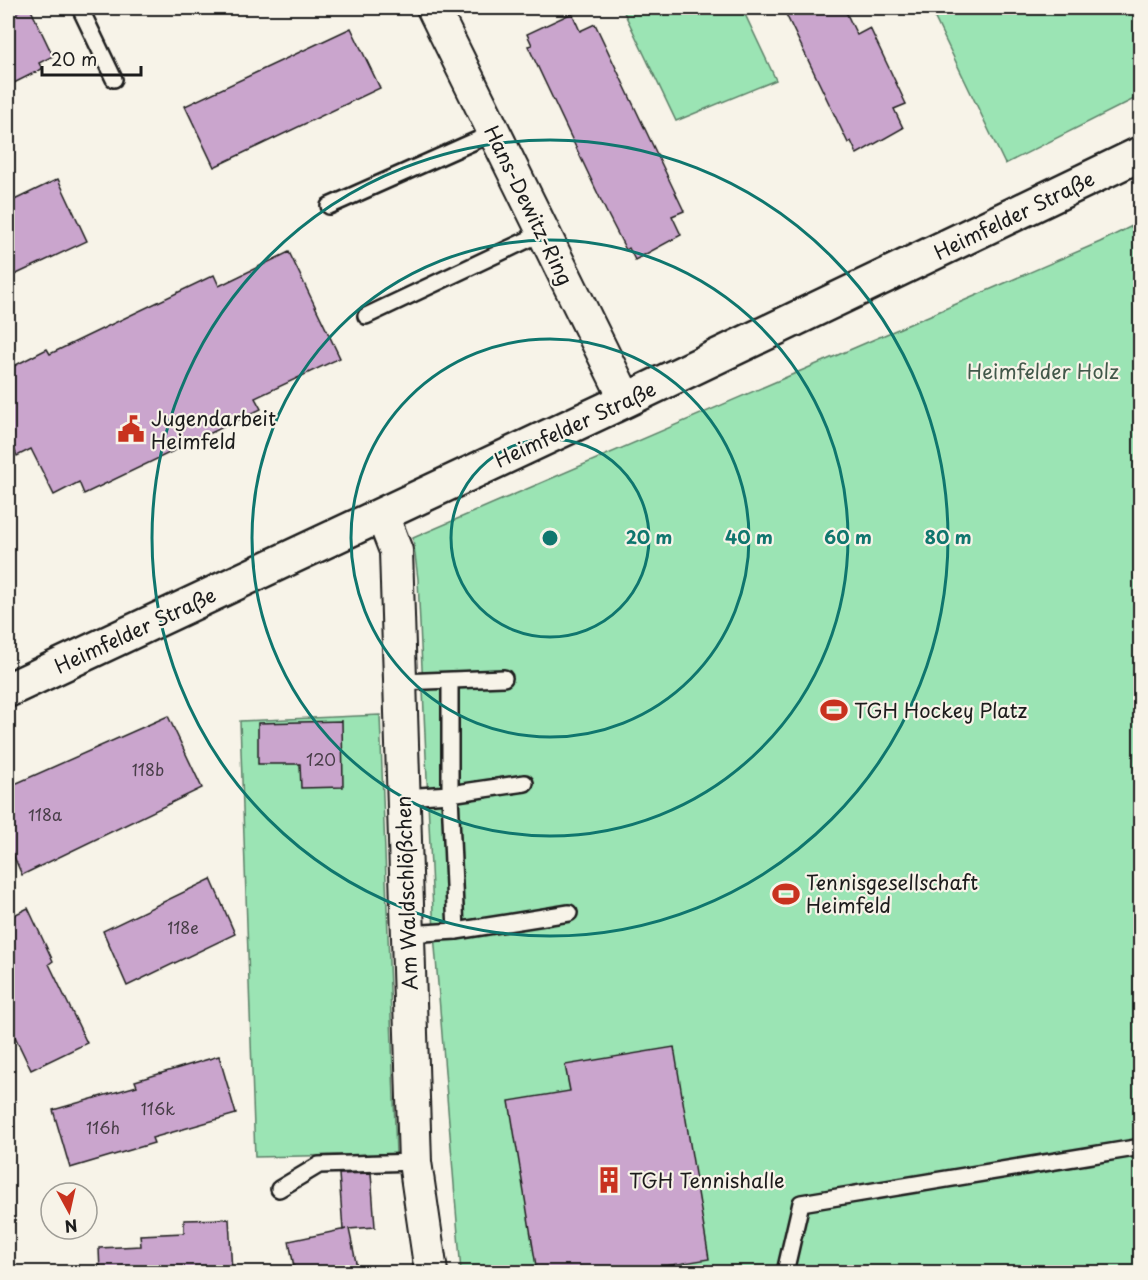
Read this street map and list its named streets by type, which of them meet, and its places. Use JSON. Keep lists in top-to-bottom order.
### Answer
{
  "streets": {
    "street": ["Hans-Dewitz-Ring", "Heimfelder Straße", "Am Waldschlößchen"]
  },
  "crossings": [
    ["Hans-Dewitz-Ring", "Heimfelder Straße"],
    ["Heimfelder Straße", "Am Waldschlößchen"]
  ],
  "parks": ["Heimfelder Holz"],
  "places": {
    "public building": ["Jugendarbeit Heimfeld"],
    "sports": ["TGH Hockey Platz", "Tennisgesellschaft Heimfeld"],
    "building": ["TGH Tennishalle"]
  },
  "house_numbers": [
    "120",
    "118b",
    "118a",
    "118e",
    "116k",
    "116h"
  ],
  "scale_bar": "20 m",
  "north": "bottom",
  "rings": [
    "20 m",
    "40 m",
    "60 m",
    "80 m"
  ]
}
